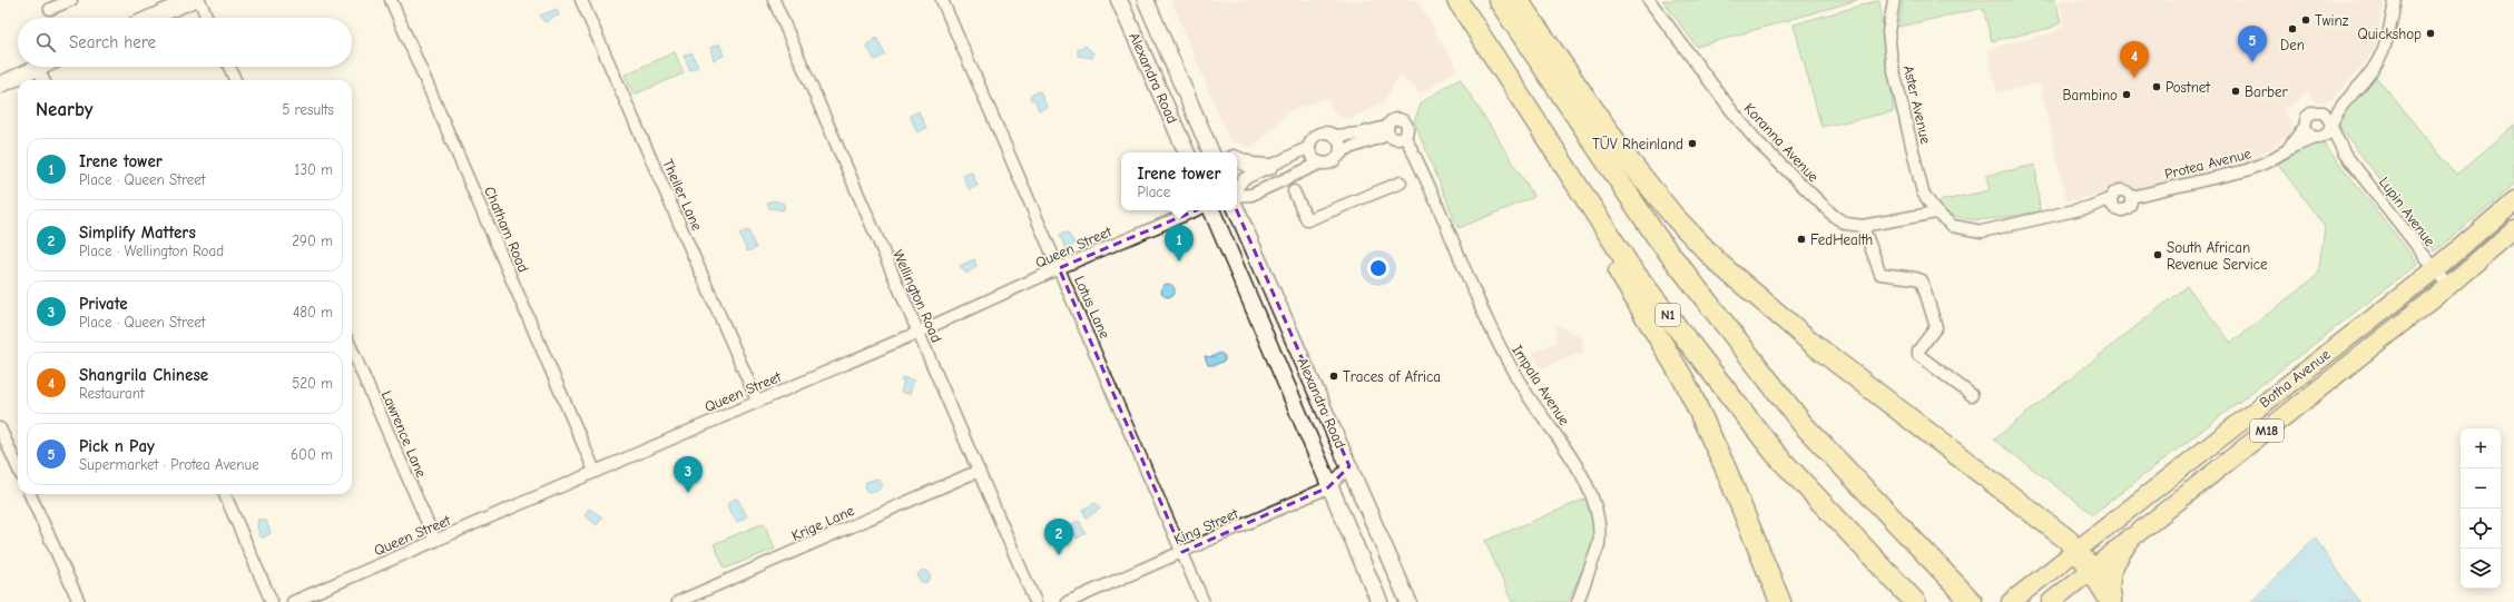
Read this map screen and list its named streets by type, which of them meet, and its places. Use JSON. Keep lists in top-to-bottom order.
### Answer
{
  "streets": {
    "highway": ["N1"],
    "main road": ["Alexandra Road", "Botha Avenue", "M18"],
    "street": [
      "Aster Avenue",
      "Koranna Avenue",
      "Protea Avenue",
      "Theiler Lane",
      "Lupin Avenue",
      "Chatham Road",
      "Queen Street",
      "Wellington Road",
      "Lotus Lane",
      "Impala Avenue",
      "Lawrence Lane",
      "Krige Lane",
      "King Street"
    ]
  },
  "crossings": [
    ["Alexandra Road", "King Street"],
    ["Aster Avenue", "Koranna Avenue"],
    ["Aster Avenue", "Protea Avenue"],
    ["Koranna Avenue", "Protea Avenue"],
    ["Protea Avenue", "Lupin Avenue"],
    ["Theiler Lane", "Queen Street"],
    ["Lupin Avenue", "Botha Avenue"],
    ["Chatham Road", "Queen Street"],
    ["Queen Street", "Wellington Road"],
    ["Queen Street", "Lotus Lane"],
    ["Queen Street", "Lawrence Lane"],
    ["Wellington Road", "Krige Lane"],
    ["Lotus Lane", "King Street"]
  ],
  "places": [
    "Twinz",
    "Den",
    "Quickshop",
    "Postnet",
    "Barber",
    "Bambino",
    "TÜV Rheinland",
    "FedHealth",
    "South African Revenue Service",
    "Traces of Africa"
  ],
  "page": {
    "search": "Search here",
    "pins": [
      "5",
      "4",
      "1",
      "3",
      "2"
    ],
    "heading": ["Nearby", "5 results"],
    "list": [
      {
        "mark": "1",
        "name": "Irene tower",
        "note": "Place · Queen Street",
        "value": "130 m"
      },
      {
        "mark": "2",
        "name": "Simplify Matters",
        "note": "Place · Wellington Road",
        "value": "290 m"
      },
      {
        "mark": "3",
        "name": "Private",
        "note": "Place · Queen Street",
        "value": "480 m"
      },
      {
        "mark": "4",
        "name": "Shangrila Chinese",
        "note": "Restaurant",
        "value": "520 m"
      },
      {
        "mark": "5",
        "name": "Pick n Pay",
        "note": "Supermarket · Protea Avenue",
        "value": "600 m"
      }
    ],
    "popup": ["Irene tower", "Place"],
    "map_buttons": ["+", "−"]
  }
}
